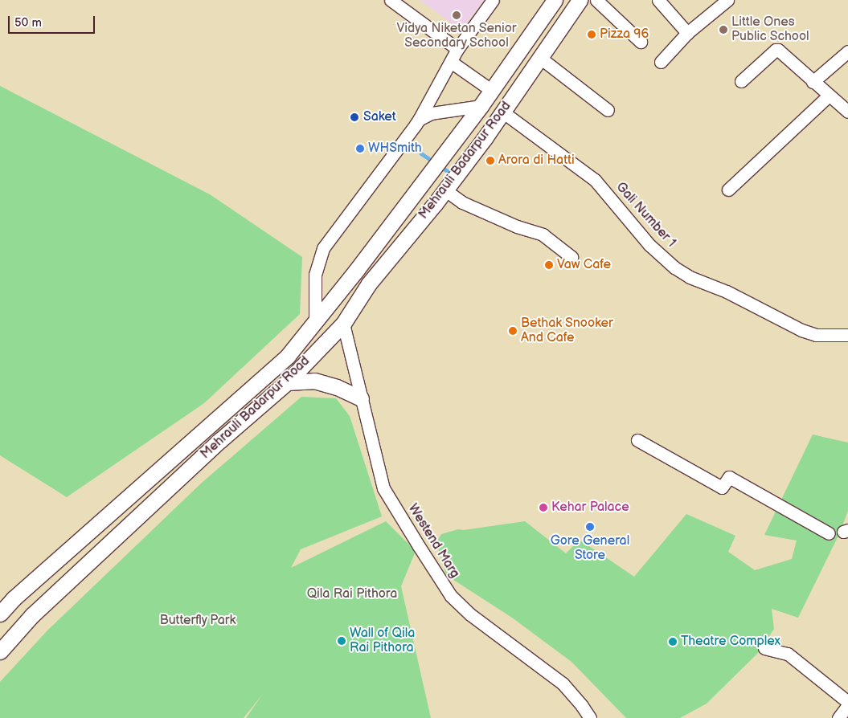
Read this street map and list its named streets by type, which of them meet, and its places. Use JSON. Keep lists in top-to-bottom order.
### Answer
{
  "streets": {
    "main road": ["Mehrauli Badarpur Road"],
    "street": ["Gali Number 1", "Westend Marg"]
  },
  "crossings": [
    ["Mehrauli Badarpur Road", "Gali Number 1"],
    ["Mehrauli Badarpur Road", "Westend Marg"]
  ],
  "parks": ["Qila Rai Pithora", "Butterfly Park"],
  "places": [
    "Vidya Niketan Senior Secondary School",
    "Little Ones Public School",
    "Pizza 96",
    "Saket",
    "WHSmith",
    "Arora di Hatti",
    "Vaw Cafe",
    "Bethak Snooker And Cafe",
    "Kehar Palace",
    "Gore General Store",
    "Wall of Qila Rai Pithora",
    "Theatre Complex"
  ],
  "scale_bar": "50 m"
}
